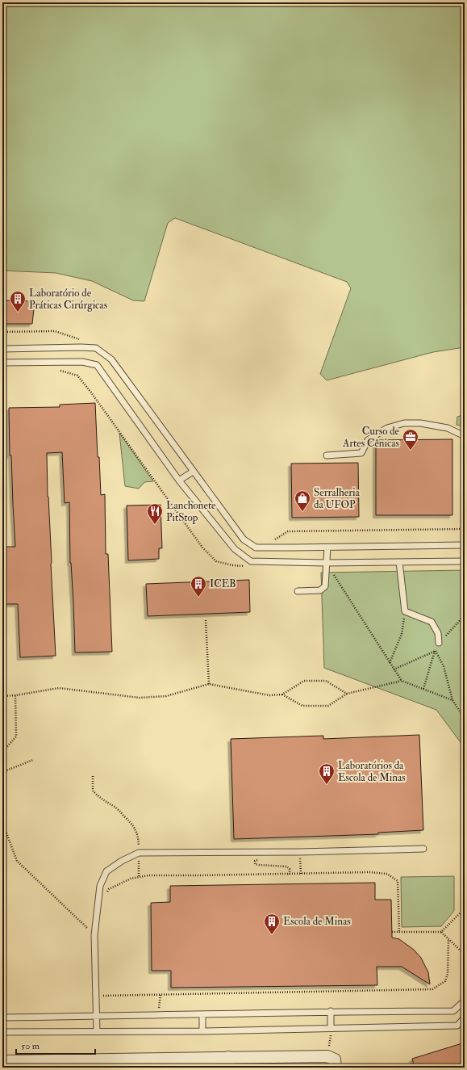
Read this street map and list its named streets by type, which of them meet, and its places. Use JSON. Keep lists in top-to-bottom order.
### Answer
{
  "places": {
    "building": [
      "Laboratório de Práticas Cirúrgicas",
      "ICEB",
      "Laboratórios da Escola de Minas",
      "Escola de Minas"
    ],
    "office": ["Curso de Artes Cênicas"],
    "shop": ["Serralheria da UFOP"],
    "restaurant": ["Lanchonete PitStop"]
  },
  "scale_bar": "50 m"
}
